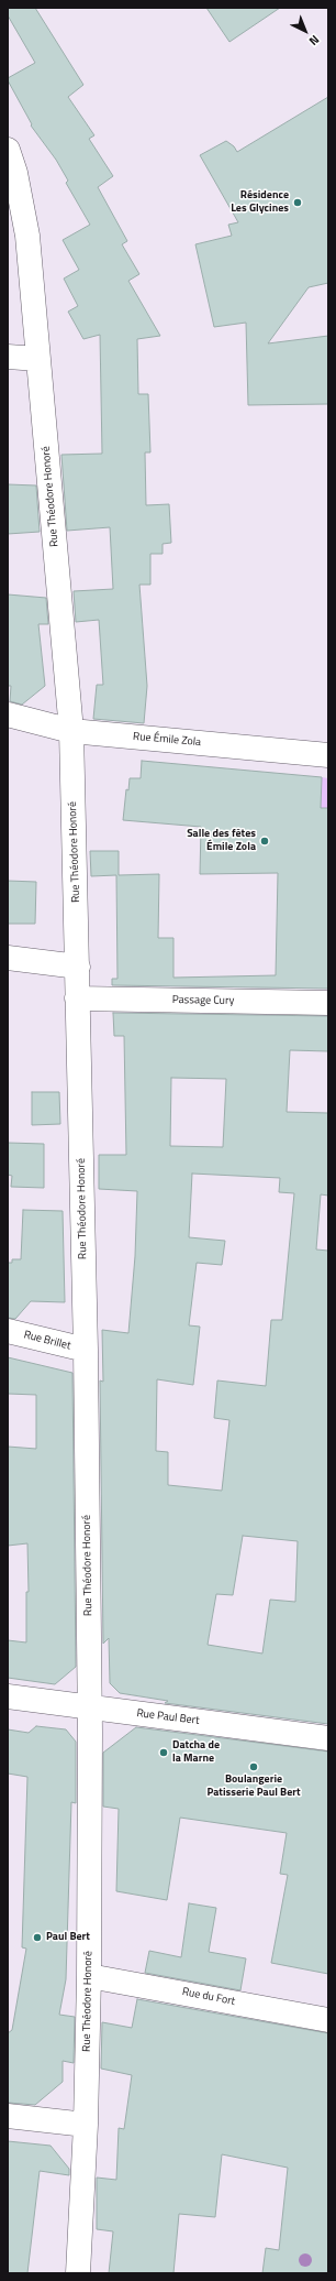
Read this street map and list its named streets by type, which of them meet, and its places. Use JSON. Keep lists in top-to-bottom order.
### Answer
{
  "streets": {
    "street": [
      "Rue Théodore Honoré",
      "Rue Émile Zola",
      "Passage Cury",
      "Rue Brillet",
      "Rue Paul Bert",
      "Rue du Fort"
    ]
  },
  "crossings": [
    ["Rue Théodore Honoré", "Rue Émile Zola"],
    ["Rue Théodore Honoré", "Passage Cury"],
    ["Rue Théodore Honoré", "Rue Brillet"],
    ["Rue Théodore Honoré", "Rue Paul Bert"],
    ["Rue Théodore Honoré", "Rue du Fort"]
  ],
  "places": [
    "Résidence Les Glycines",
    "Salle des fêtes Émile Zola",
    "Datcha de la Marne",
    "Boulangerie Patisserie Paul Bert",
    "Paul Bert"
  ],
  "north": "bottom right"
}
